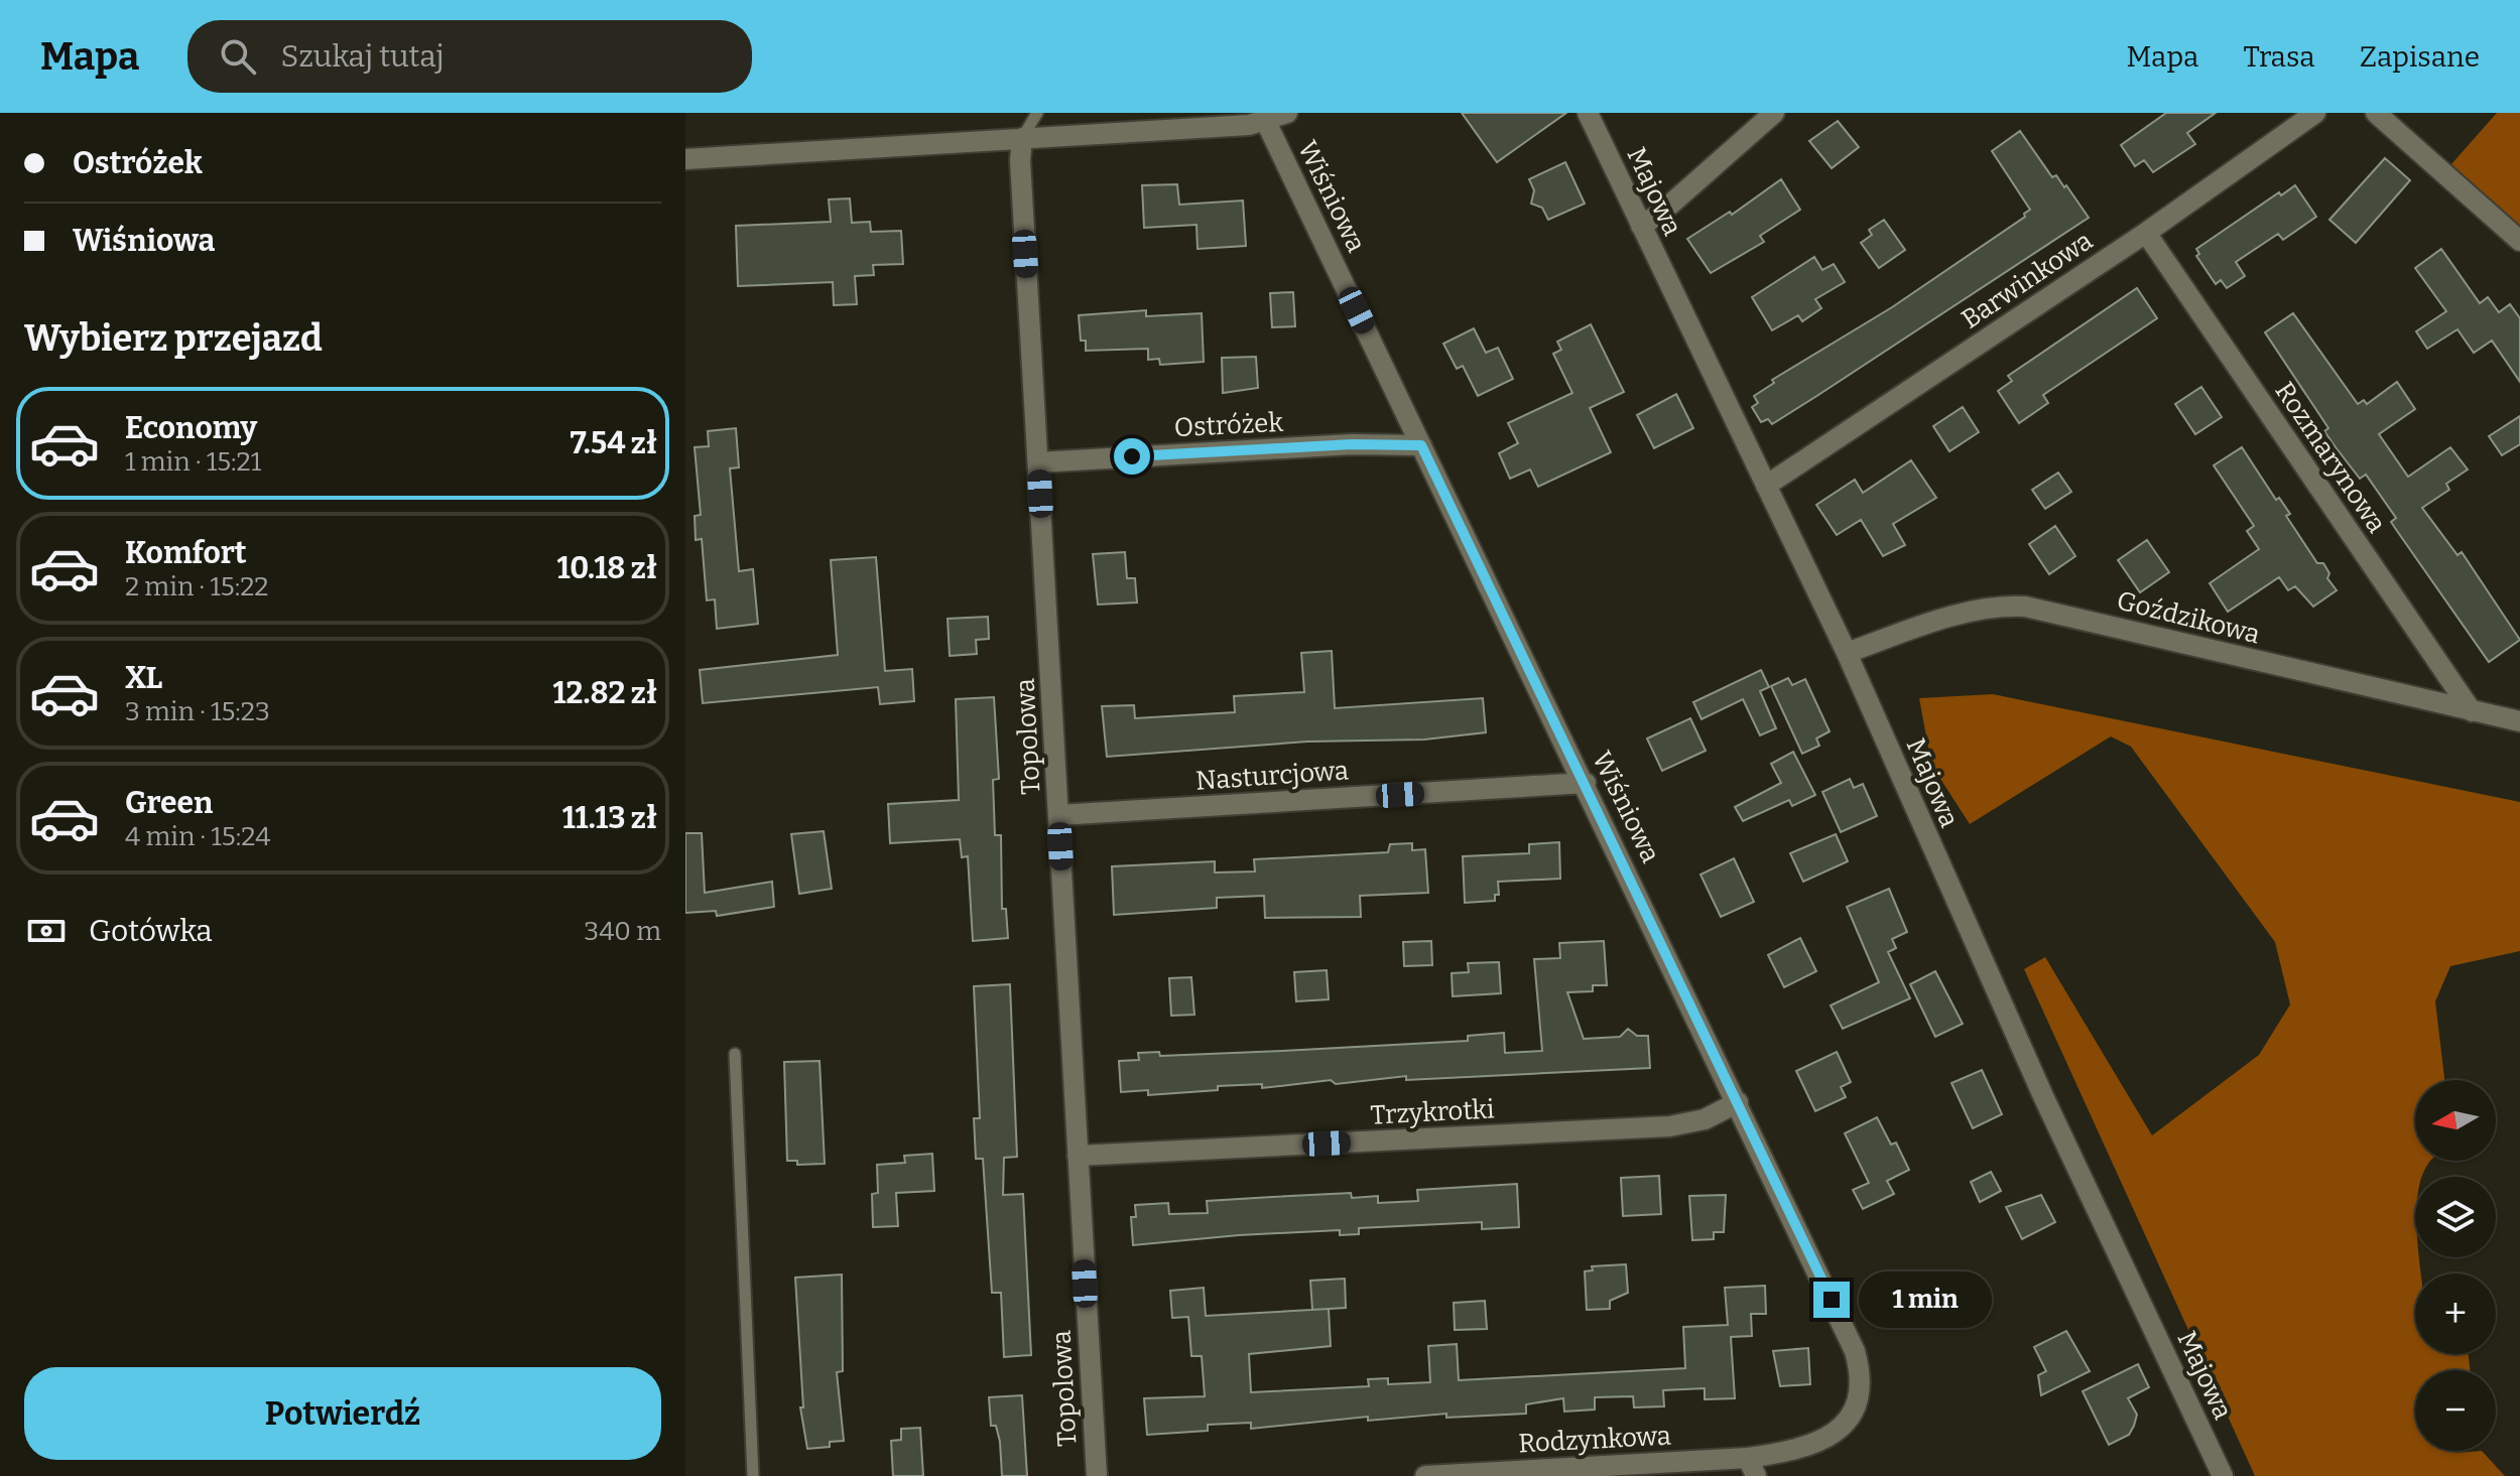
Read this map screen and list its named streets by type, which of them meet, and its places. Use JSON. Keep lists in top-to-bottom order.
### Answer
{
  "streets": {
    "street": [
      "Majowa",
      "Wiśniowa",
      "Barwinkowa",
      "Ostróżek",
      "Rozmarynowa",
      "Goździkowa",
      "Topolowa",
      "Nasturcjowa",
      "Trzykrotki",
      "Rodzynkowa"
    ]
  },
  "crossings": [
    ["Majowa", "Barwinkowa"],
    ["Majowa", "Goździkowa"],
    ["Wiśniowa", "Ostróżek"],
    ["Wiśniowa", "Nasturcjowa"],
    ["Wiśniowa", "Trzykrotki"],
    ["Wiśniowa", "Rodzynkowa"],
    ["Barwinkowa", "Rozmarynowa"],
    ["Ostróżek", "Topolowa"],
    ["Rozmarynowa", "Goździkowa"],
    ["Topolowa", "Nasturcjowa"],
    ["Topolowa", "Trzykrotki"]
  ],
  "north": "left",
  "page": {
    "header": "Mapa",
    "search": "Szukaj tutaj",
    "nav": ["Mapa", "Trasa", "Zapisane"],
    "banner": ["Ostróżek", "Wiśniowa"],
    "heading": "Wybierz przejazd",
    "list": [
      {
        "name": "Economy",
        "note": "1 min · 15:21",
        "value": "7.54 zł"
      },
      {
        "name": "Komfort",
        "note": "2 min · 15:22",
        "value": "10.18 zł"
      },
      {
        "name": "XL",
        "note": "3 min · 15:23",
        "value": "12.82 zł"
      },
      {
        "name": "Green",
        "note": "4 min · 15:24",
        "value": "11.13 zł"
      }
    ],
    "pay": ["Gotówka", "340 m"],
    "map_buttons": ["+", "−"],
    "bubble": "1 min",
    "buttons": "Potwierdź"
  }
}
